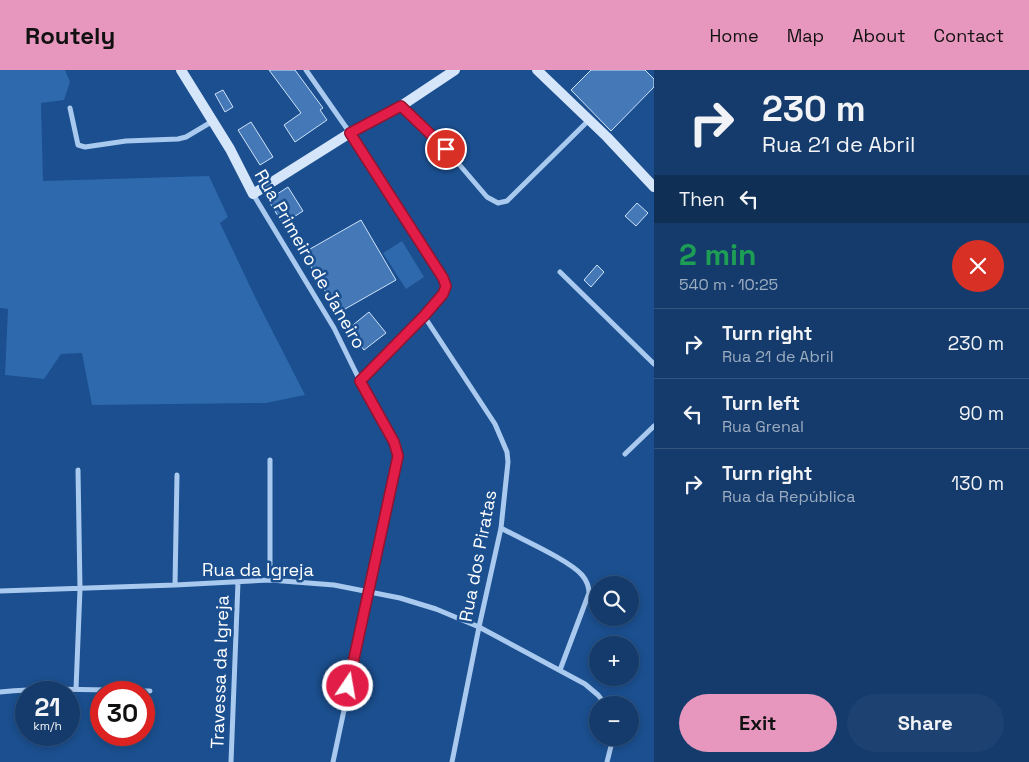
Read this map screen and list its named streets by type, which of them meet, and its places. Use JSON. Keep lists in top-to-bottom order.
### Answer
{
  "streets": {
    "street": [
      "Rua Primeiro de Janeiro",
      "Rua dos Piratas",
      "Rua da Igreja",
      "Travessa da Igreja"
    ]
  },
  "crossings": [
    ["Rua Primeiro de Janeiro", "Rua da Igreja"],
    ["Rua dos Piratas", "Rua da Igreja"],
    ["Rua da Igreja", "Travessa da Igreja"]
  ],
  "page": {
    "header": "Routely",
    "nav": [
      "Home",
      "Map",
      "About",
      "Contact"
    ],
    "turn": ["230 m", "Rua 21 de Abril"],
    "then": "Then",
    "heading": ["2 min", "540 m · 10:25"],
    "list": [
      {
        "name": "Turn right",
        "note": "Rua 21 de Abril",
        "value": "230 m"
      },
      {
        "name": "Turn left",
        "note": "Rua Grenal",
        "value": "90 m"
      },
      {
        "name": "Turn right",
        "note": "Rua da República",
        "value": "130 m"
      }
    ],
    "map_buttons": ["+", "−"],
    "speed": "21 km/h",
    "limit": "30",
    "buttons": ["Exit", "Share"]
  }
}
